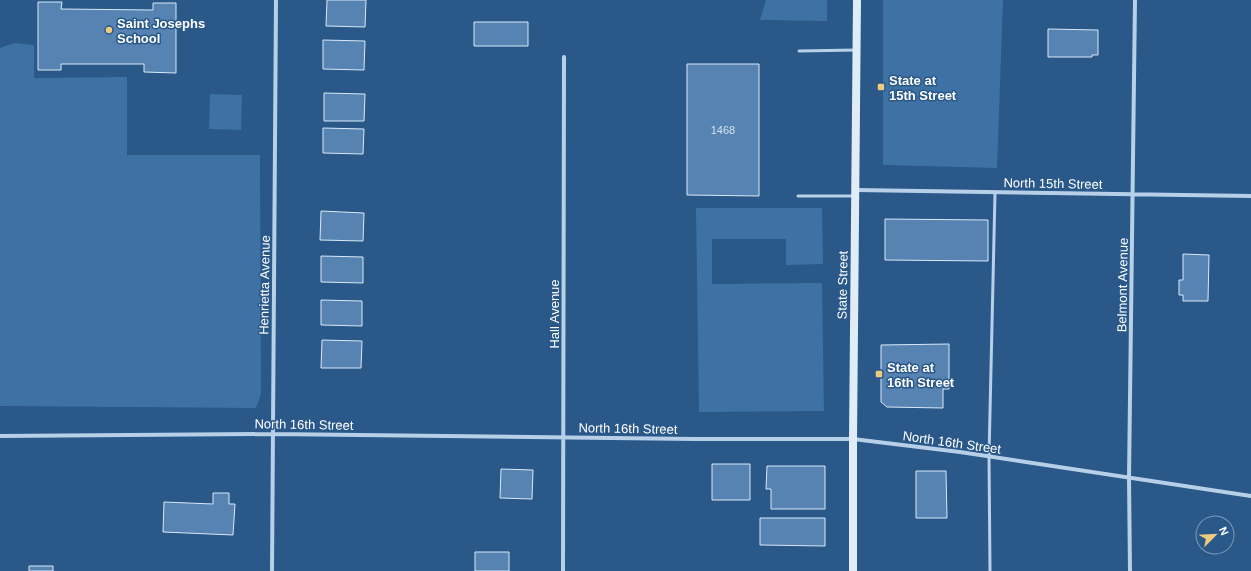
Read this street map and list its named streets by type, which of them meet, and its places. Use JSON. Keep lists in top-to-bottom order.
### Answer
{
  "streets": {
    "main road": ["State Street"],
    "street": [
      "North 15th Street",
      "Henrietta Avenue",
      "Belmont Avenue",
      "Hall Avenue",
      "North 16th Street"
    ]
  },
  "crossings": [
    ["North 15th Street", "State Street"],
    ["North 15th Street", "Belmont Avenue"],
    ["Henrietta Avenue", "North 16th Street"],
    ["State Street", "North 16th Street"],
    ["Belmont Avenue", "North 16th Street"],
    ["Hall Avenue", "North 16th Street"]
  ],
  "places": {
    "other": ["Saint Josephs School"],
    "transit": ["State at 15th Street", "State at 16th Street"]
  },
  "house_numbers": ["1468"],
  "north": "top right"
}
